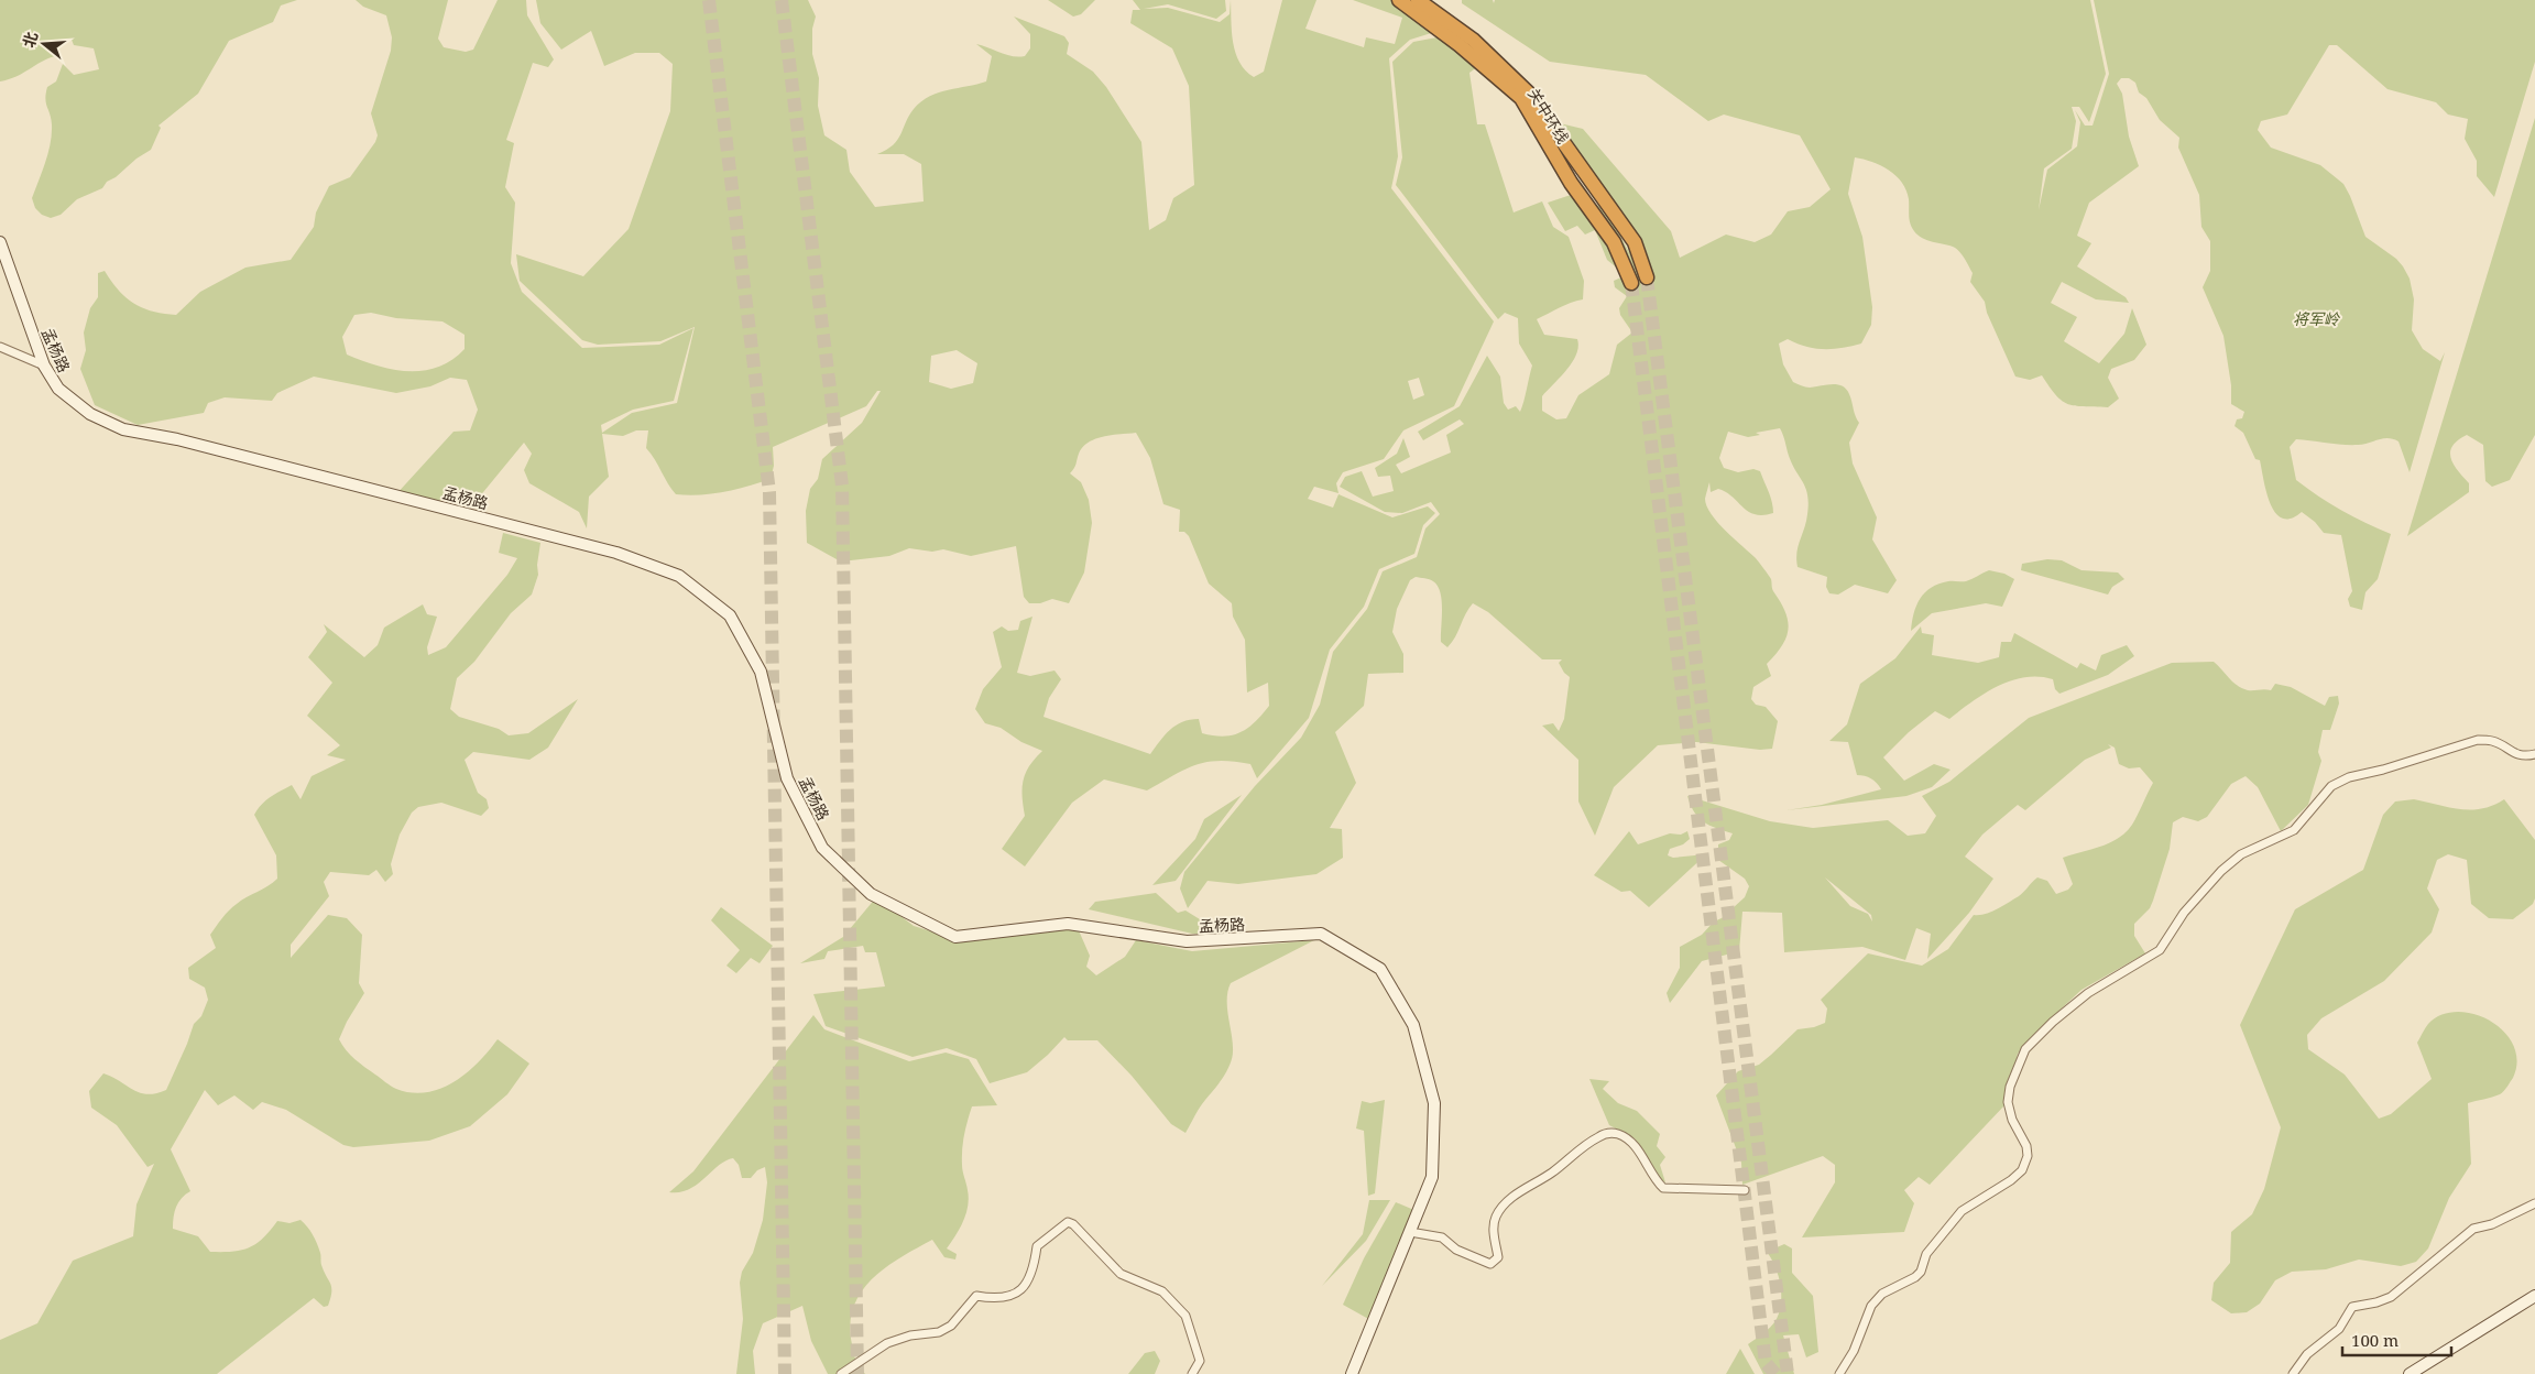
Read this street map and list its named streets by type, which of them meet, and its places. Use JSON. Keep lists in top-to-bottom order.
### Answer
{
  "streets": {
    "highway": ["关中环线"],
    "main road": ["孟杨路"]
  },
  "parks": ["将军岭"],
  "scale_bar": "100 m",
  "north": "left"
}
